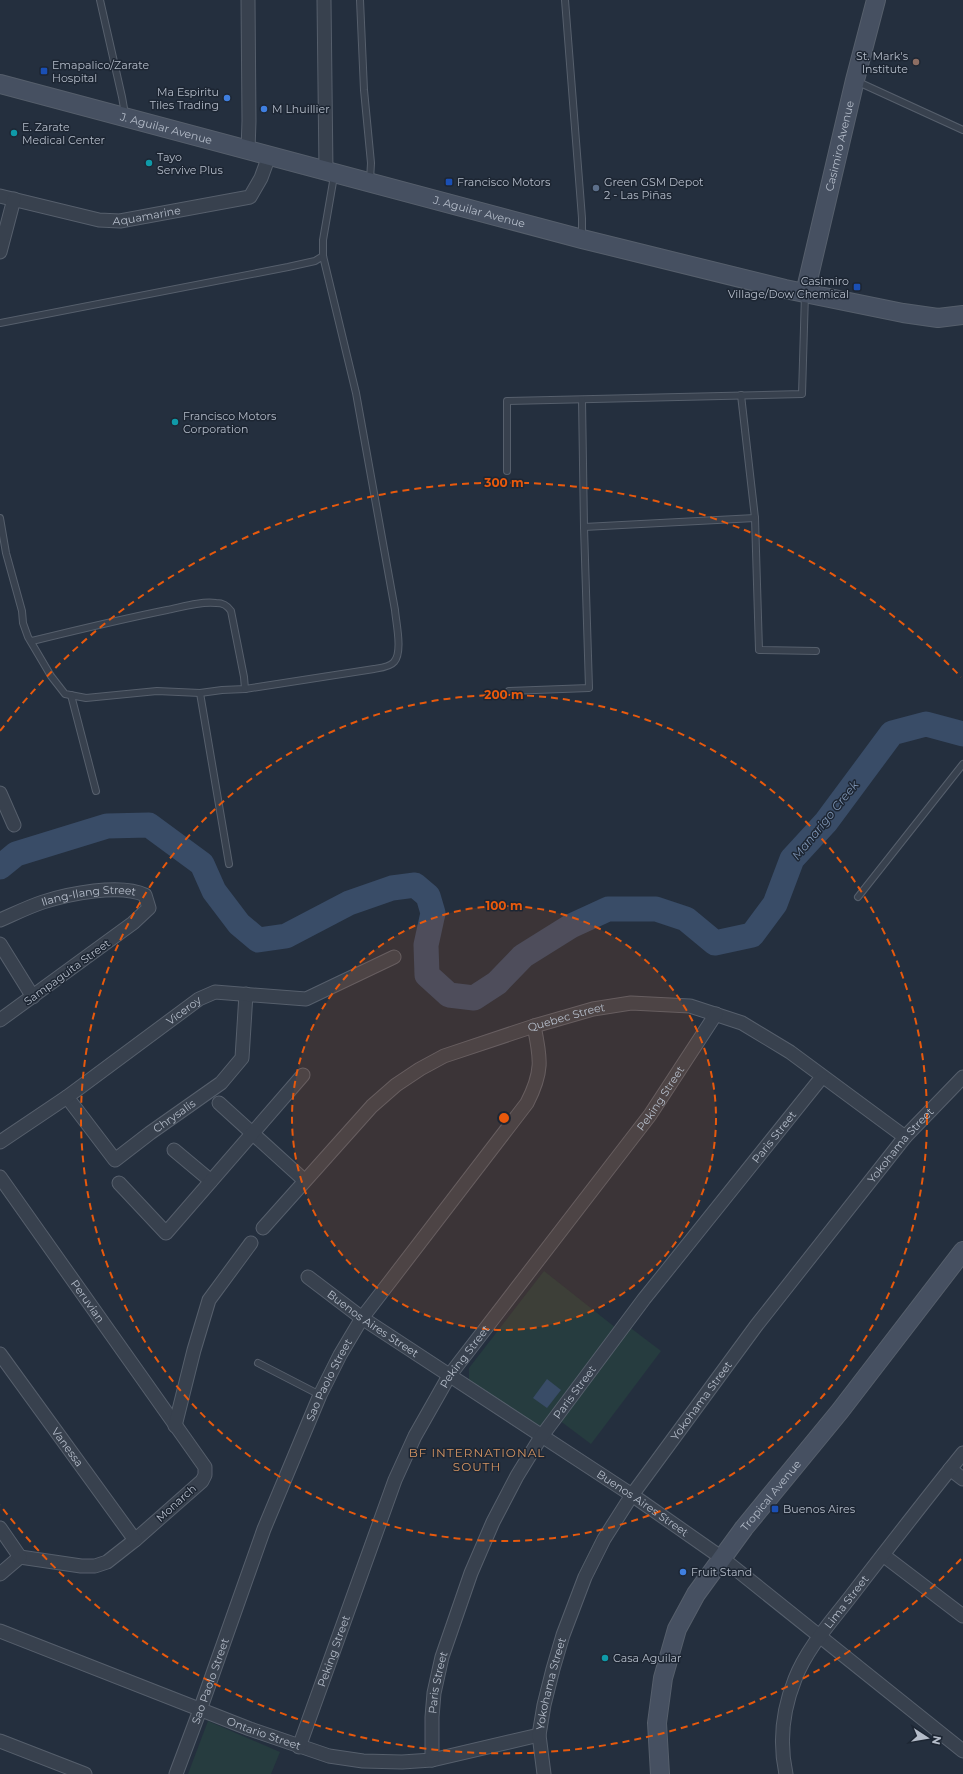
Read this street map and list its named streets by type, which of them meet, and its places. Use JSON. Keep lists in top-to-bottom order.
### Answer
{
  "streets": {
    "main road": ["J. Aguilar Avenue", "Casimiro Avenue", "Tropical Avenue"],
    "street": [
      "Aquamarine",
      "Ilang-Ilang Street",
      "Sampaguita Street",
      "Viceroy",
      "Quebec Street",
      "Peking Street",
      "Chrysalis",
      "Paris Street",
      "Yokohama Street",
      "Peruvian",
      "Buenos Aires Street",
      "Sao Paolo Street",
      "Vanessa",
      "Monarch",
      "Lima Street",
      "Ontario Street"
    ]
  },
  "crossings": [
    ["J. Aguilar Avenue", "Casimiro Avenue"],
    ["J. Aguilar Avenue", "Aquamarine"],
    ["Ilang-Ilang Street", "Sampaguita Street"],
    ["Viceroy", "Chrysalis"],
    ["Quebec Street", "Peking Street"],
    ["Quebec Street", "Paris Street"],
    ["Quebec Street", "Yokohama Street"],
    ["Quebec Street", "Sao Paolo Street"],
    ["Peking Street", "Buenos Aires Street"],
    ["Peking Street", "Ontario Street"],
    ["Paris Street", "Buenos Aires Street"],
    ["Paris Street", "Ontario Street"],
    ["Yokohama Street", "Buenos Aires Street"],
    ["Yokohama Street", "Ontario Street"],
    ["Peruvian", "Monarch"],
    ["Buenos Aires Street", "Sao Paolo Street"],
    ["Buenos Aires Street", "Tropical Avenue"],
    ["Buenos Aires Street", "Lima Street"],
    ["Sao Paolo Street", "Ontario Street"],
    ["Vanessa", "Monarch"]
  ],
  "districts": ["BF INTERNATIONAL SOUTH"],
  "water": ["Manarigo Creek"],
  "places": {
    "other": [
      "St. Mark's Institute",
      "Ma Espiritu Tiles Trading",
      "M Lhuillier",
      "E. Zarate Medical Center",
      "Tayo Servive Plus",
      "Green GSM Depot 2 - Las Piñas",
      "Francisco Motors Corporation",
      "Fruit Stand",
      "Casa Aguilar"
    ],
    "transit": [
      "Emapalico/Zarate Hospital",
      "Francisco Motors",
      "Casimiro Village/Dow Chemical",
      "Buenos Aires"
    ]
  },
  "north": "right",
  "rings": ["300 m", "200 m", "100 m"]
}
